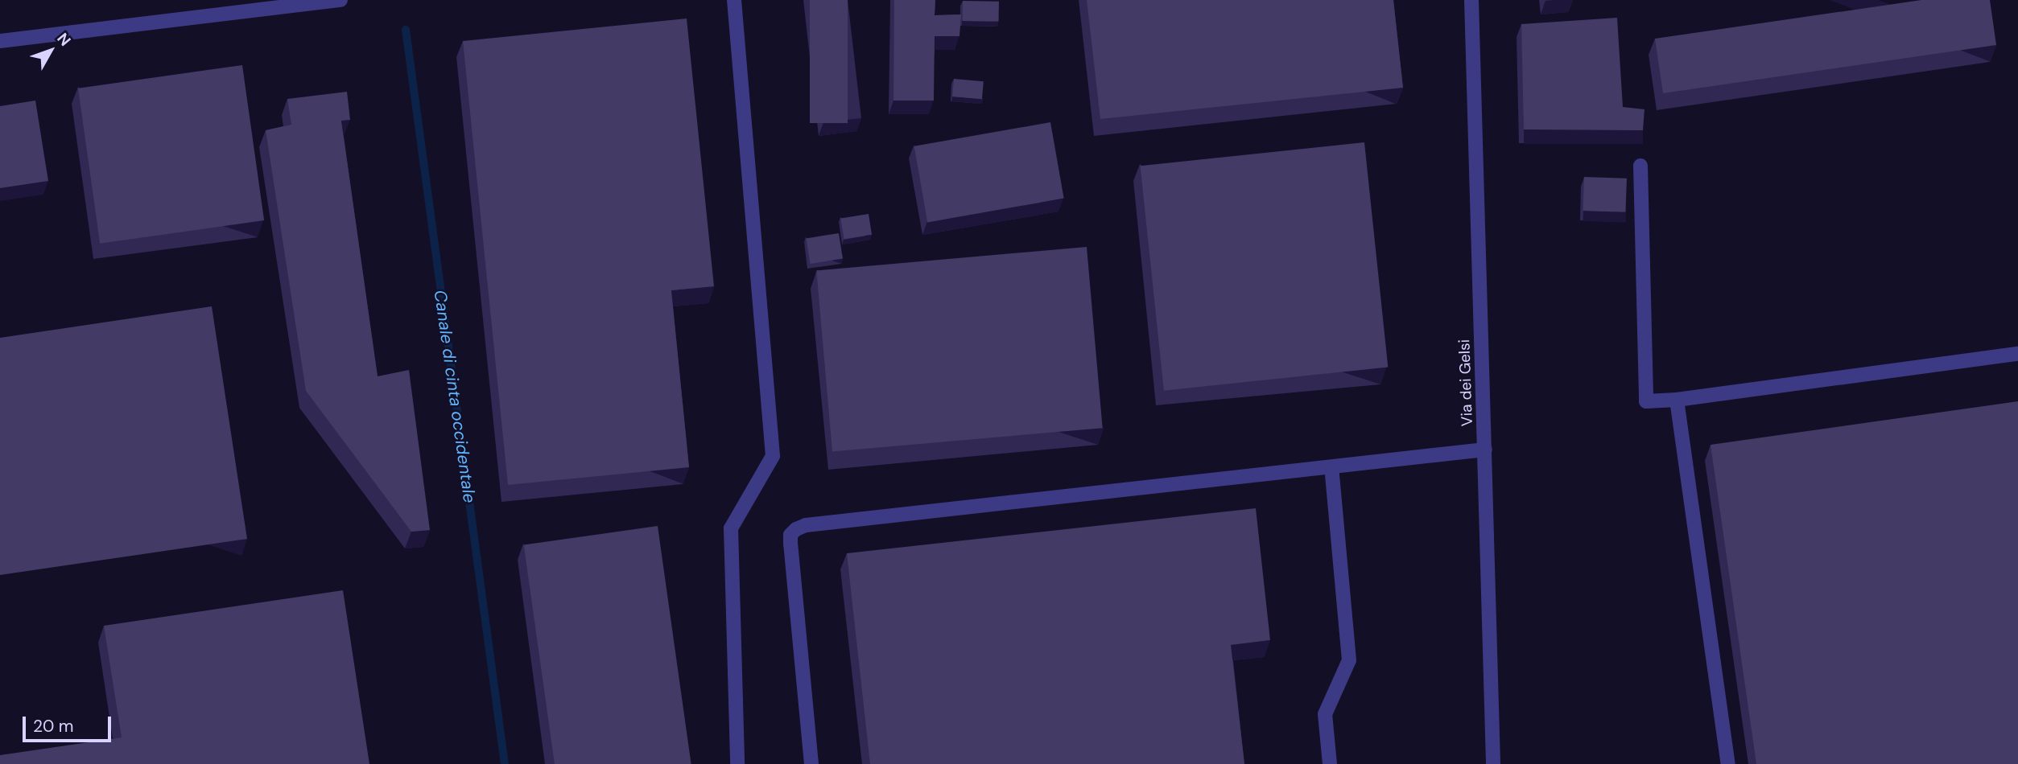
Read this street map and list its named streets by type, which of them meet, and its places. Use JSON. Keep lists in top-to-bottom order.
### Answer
{
  "streets": {
    "street": ["Via dei Gelsi"]
  },
  "water": ["Canale di cinta occidentale"],
  "scale_bar": "20 m",
  "north": "top right"
}
